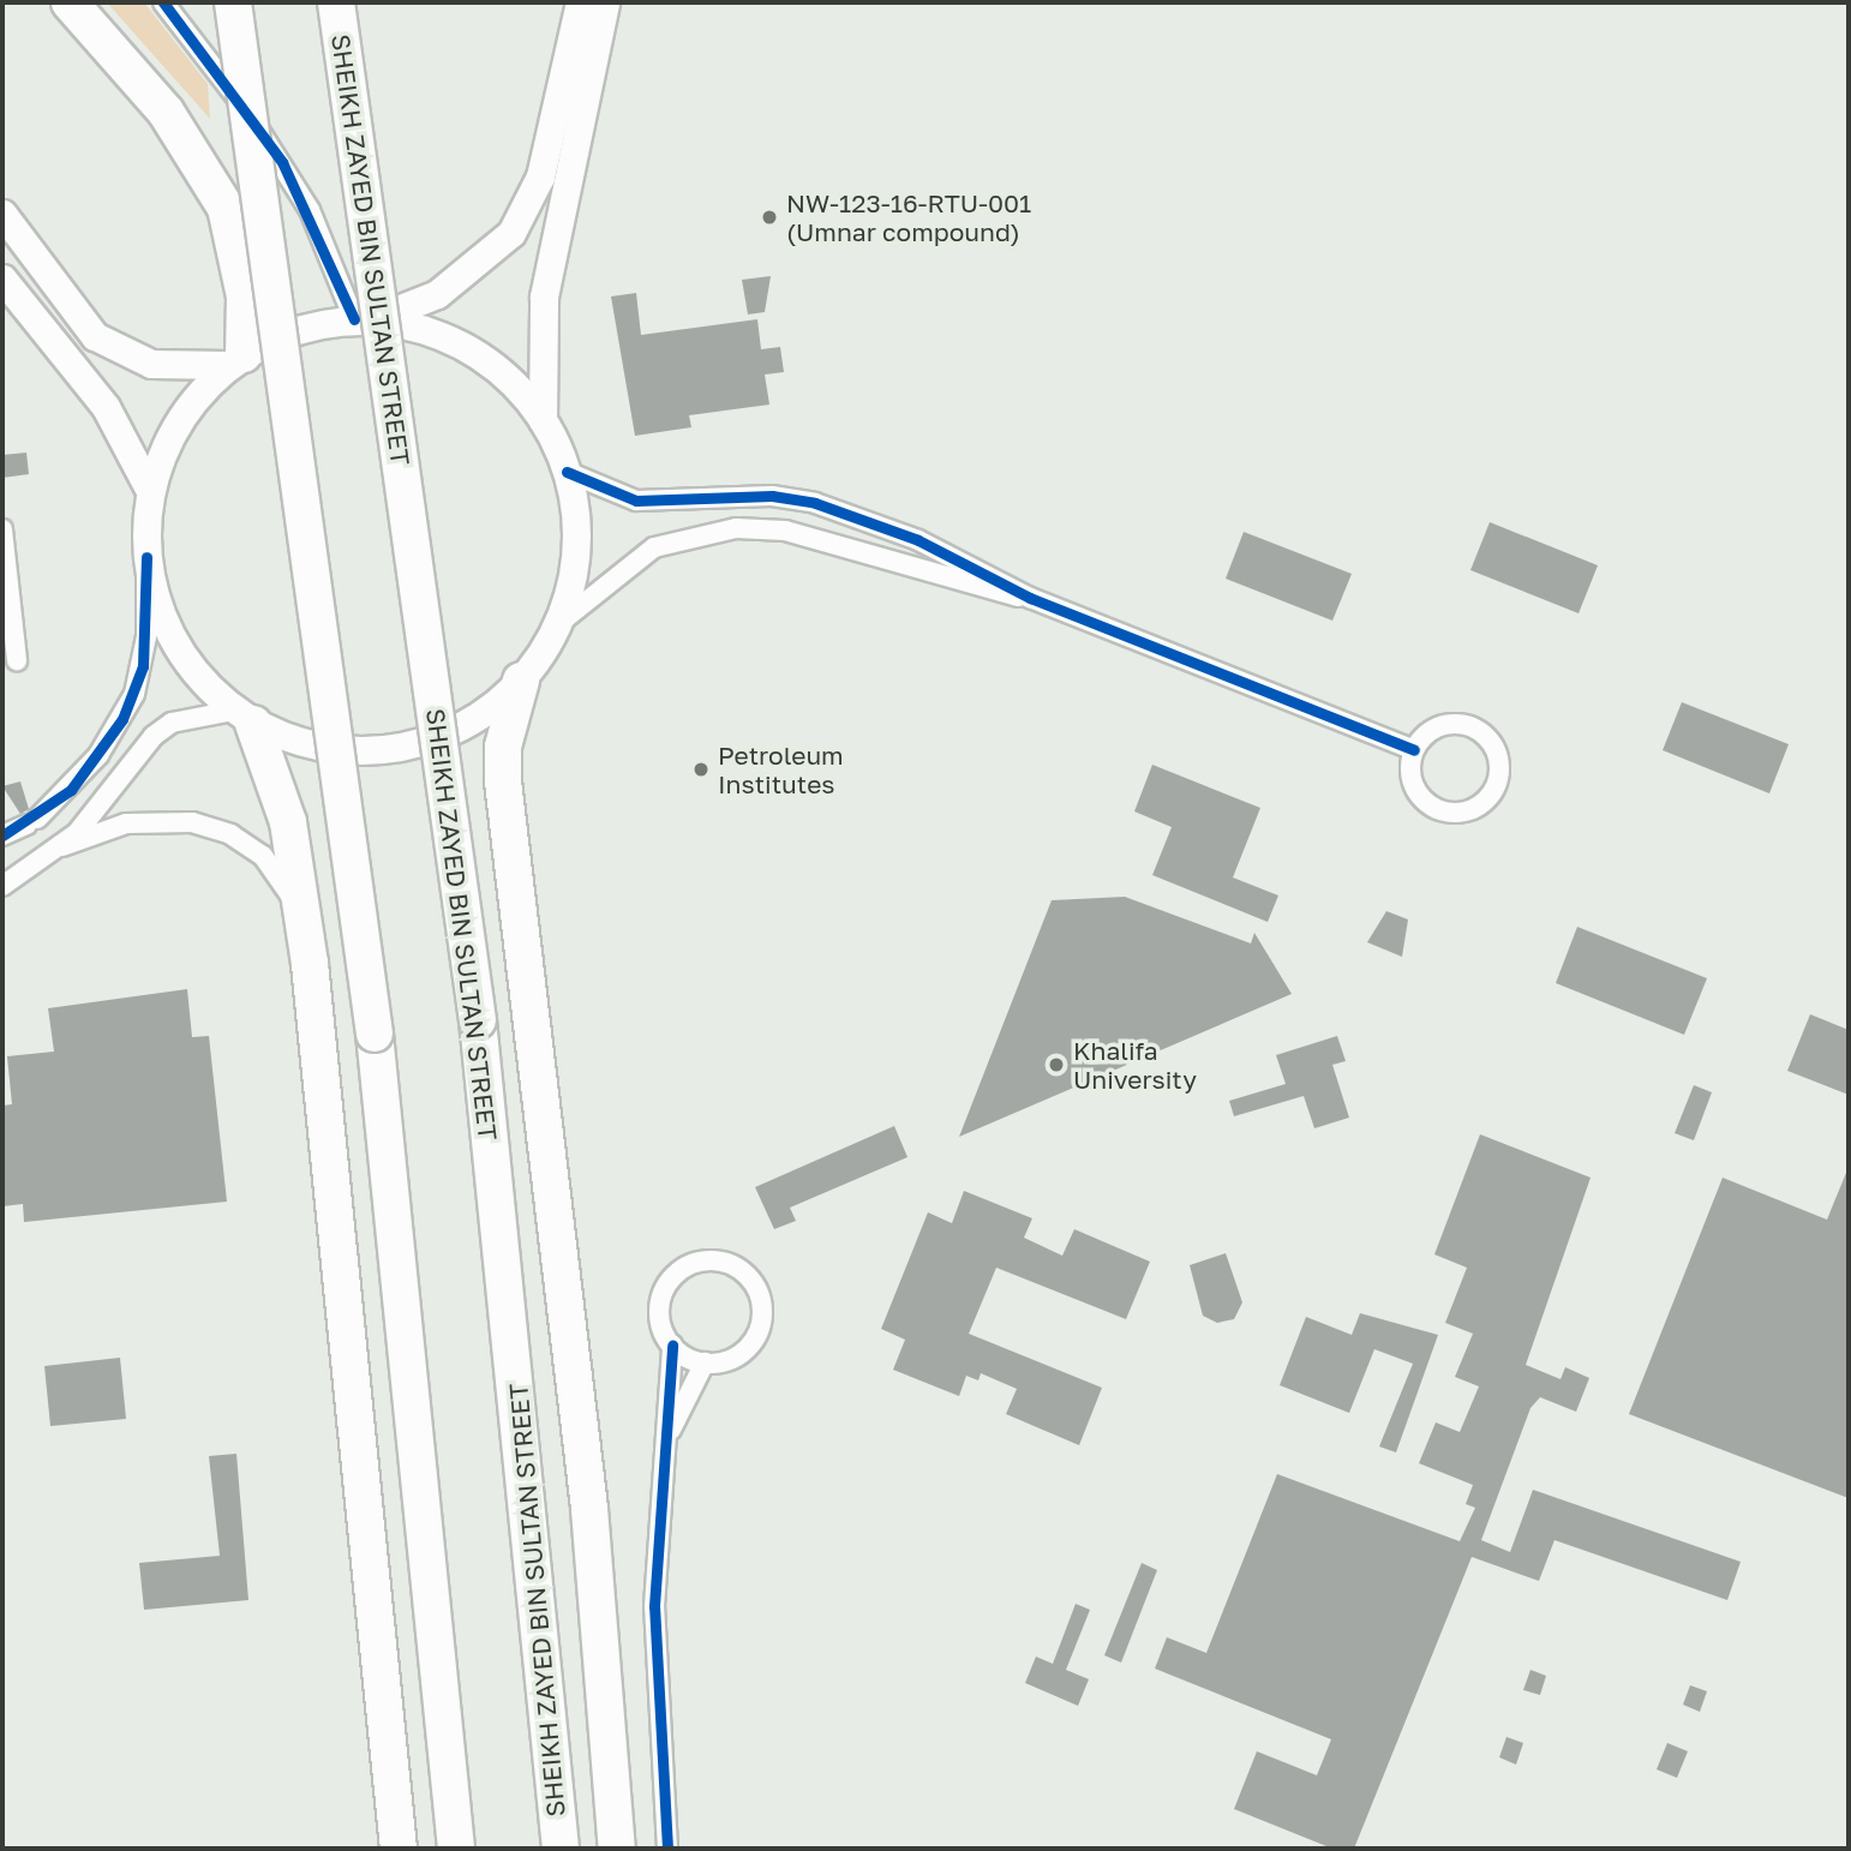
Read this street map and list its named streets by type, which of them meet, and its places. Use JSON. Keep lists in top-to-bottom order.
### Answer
{
  "streets": {
    "highway": ["SHEIKH ZAYED BIN SULTAN STREET"]
  },
  "places": ["NW-123-16-RTU-001 (Umnar compound)", "Petroleum Institutes", "Khalifa University"]
}
